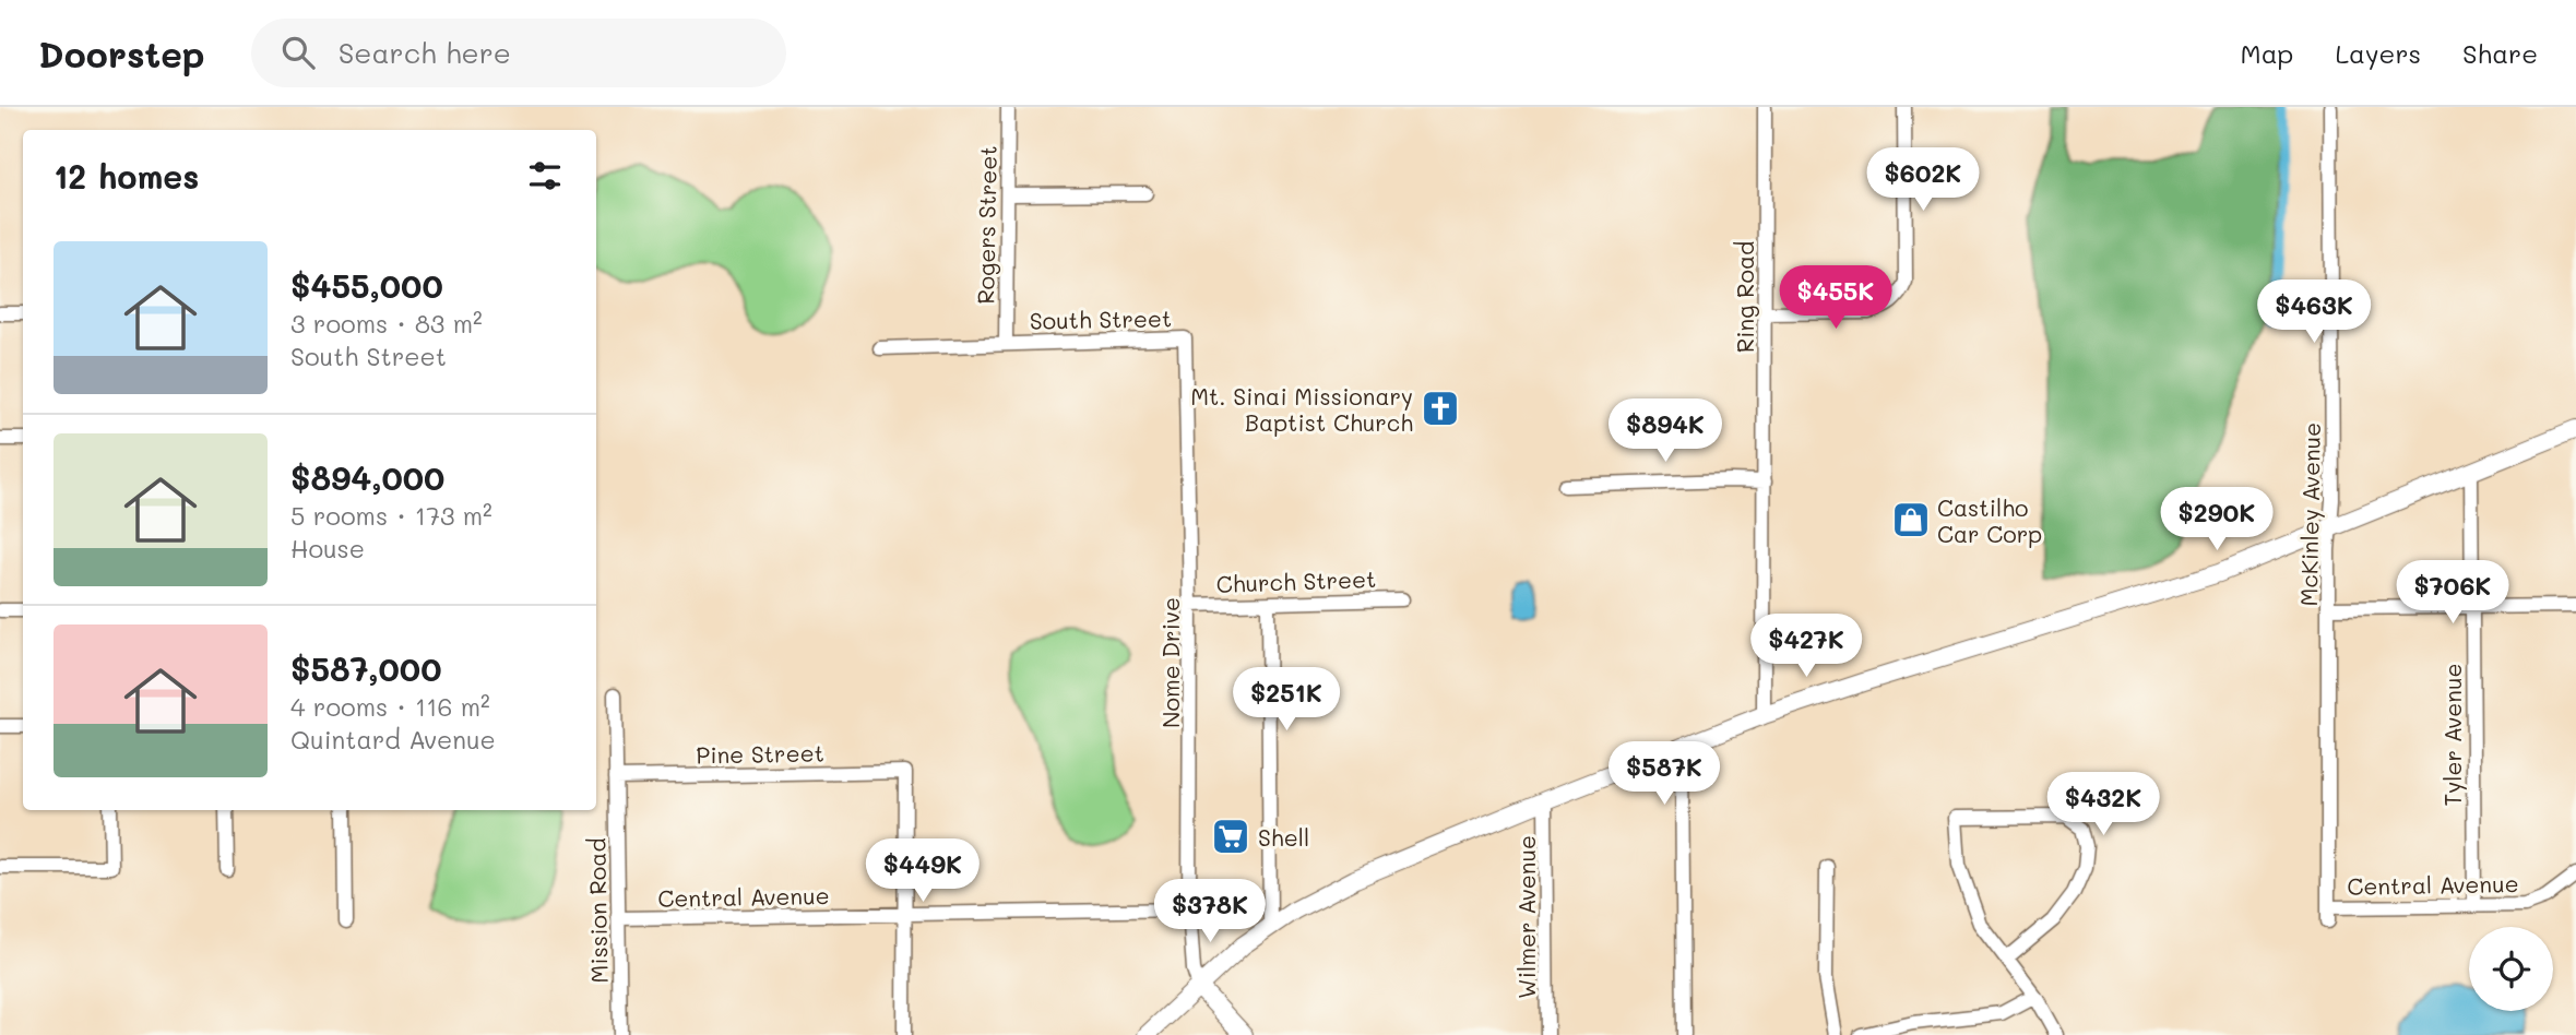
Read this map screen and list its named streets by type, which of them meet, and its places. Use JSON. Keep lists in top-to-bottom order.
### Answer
{
  "streets": {
    "street": [
      "Rogers Street",
      "Ring Road",
      "South Street",
      "McKinley Avenue",
      "Church Street",
      "Nome Drive",
      "Tyler Avenue",
      "Pine Street",
      "Central Avenue",
      "Mission Road",
      "Wilmer Avenue"
    ]
  },
  "crossings": [
    ["Rogers Street", "South Street"],
    ["South Street", "Nome Drive"],
    ["McKinley Avenue", "Central Avenue"],
    ["Church Street", "Nome Drive"],
    ["Nome Drive", "Central Avenue"],
    ["Tyler Avenue", "Central Avenue"],
    ["Pine Street", "Central Avenue"],
    ["Pine Street", "Mission Road"],
    ["Central Avenue", "Mission Road"]
  ],
  "places": {
    "church": ["Mt. Sinai Missionary Baptist Church"],
    "shop": ["Castilho Car Corp"],
    "supermarket": ["Shell"]
  },
  "page": {
    "header": "Doorstep",
    "search": "Search here",
    "nav": ["Map", "Layers", "Share"],
    "heading": "12 homes",
    "price": [
      "$602K",
      "$455K",
      "$463K",
      "$894K",
      "$290K",
      "$706K",
      "$427K",
      "$251K",
      "$587K",
      "$432K",
      "$449K",
      "$378K"
    ],
    "list": [
      {
        "name": "$455,000",
        "note": "3 rooms · 83 m² · South Street"
      },
      {
        "name": "$894,000",
        "note": "5 rooms · 173 m² · House"
      },
      {
        "name": "$587,000",
        "note": "4 rooms · 116 m² · Quintard Avenue"
      }
    ]
  }
}
